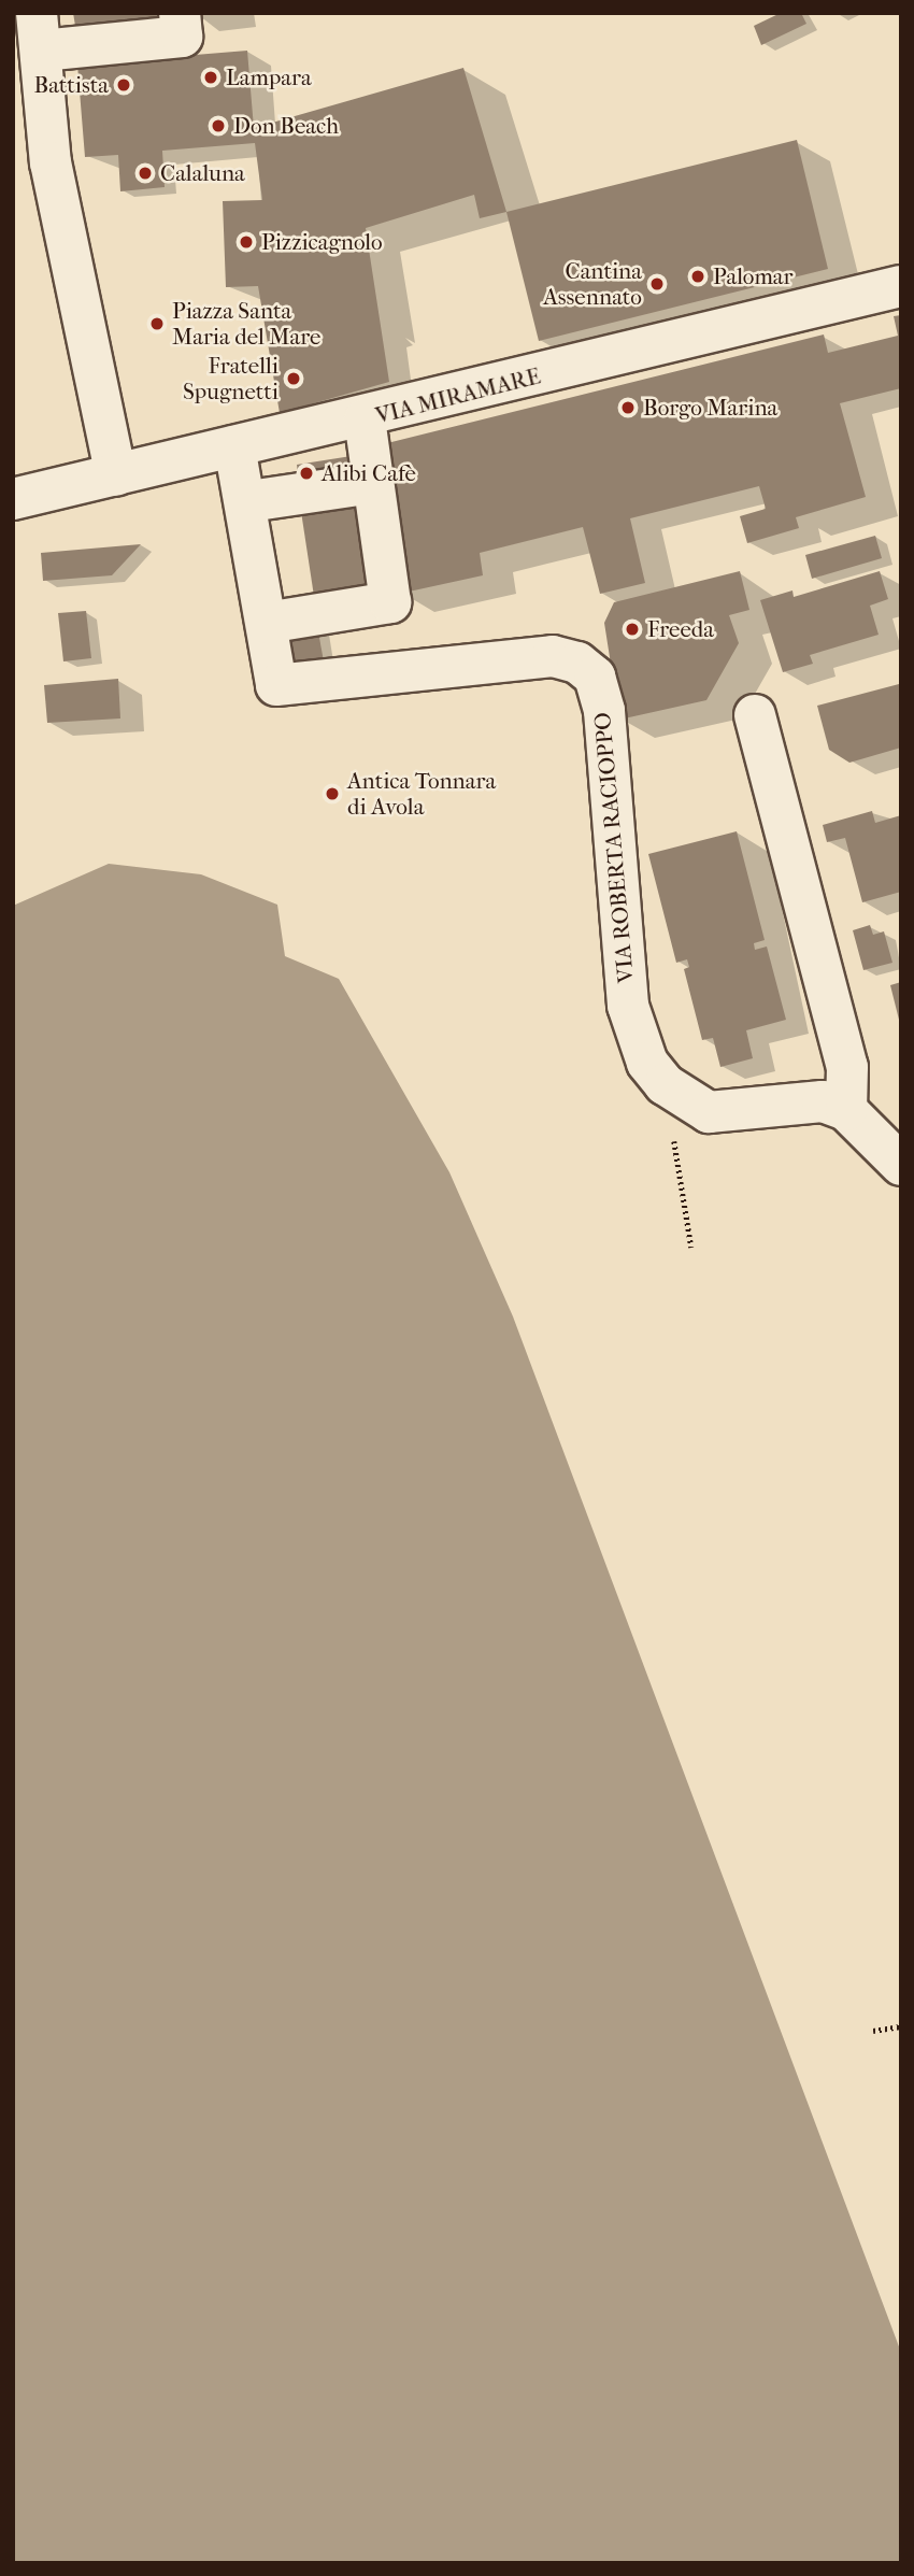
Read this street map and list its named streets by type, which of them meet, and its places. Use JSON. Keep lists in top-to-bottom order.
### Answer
{
  "streets": {
    "street": ["VIA MIRAMARE", "VIA ROBERTA RACIOPPO"]
  },
  "crossings": [
    ["VIA MIRAMARE", "VIA ROBERTA RACIOPPO"]
  ],
  "places": [
    "Lampara",
    "Battista",
    "Don Beach",
    "Calaluna",
    "Pizzicagnolo",
    "Palomar",
    "Cantina Assennato",
    "Piazza Santa Maria del Mare",
    "Fratelli Spugnetti",
    "Borgo Marina",
    "Alibi Cafè",
    "Freeda",
    "Antica Tonnara di Avola"
  ]
}
